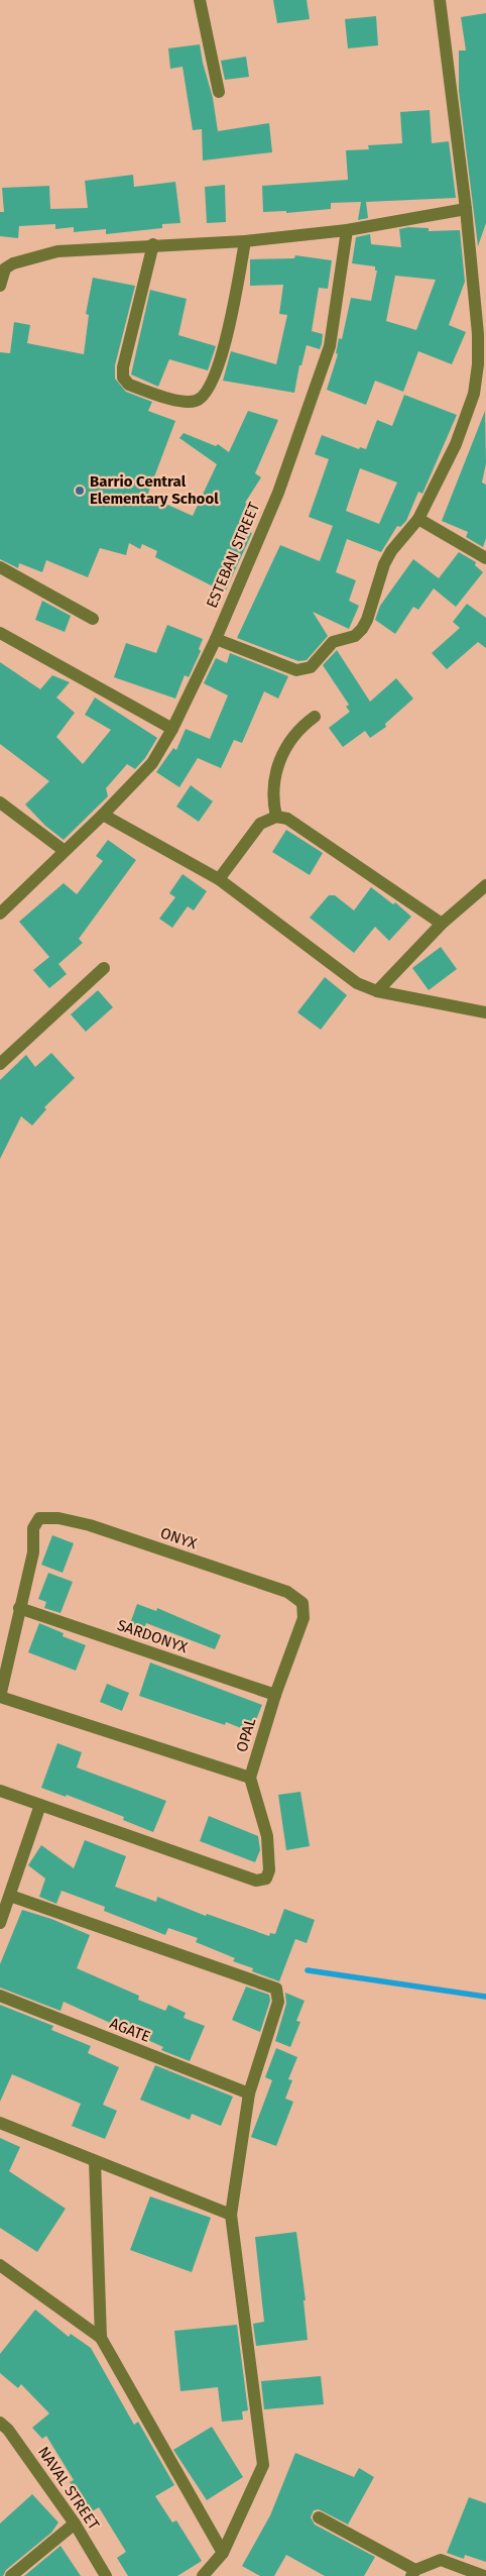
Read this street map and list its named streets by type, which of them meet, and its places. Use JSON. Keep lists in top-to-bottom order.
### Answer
{
  "streets": {
    "street": [
      "ESTEBAN STREET",
      "ONYX",
      "SARDONYX",
      "OPAL",
      "AGATE",
      "NAVAL STREET"
    ]
  },
  "crossings": [
    ["ONYX", "SARDONYX"],
    ["ONYX", "OPAL"],
    ["SARDONYX", "OPAL"]
  ],
  "places": ["Barrio Central Elementary School"]
}
